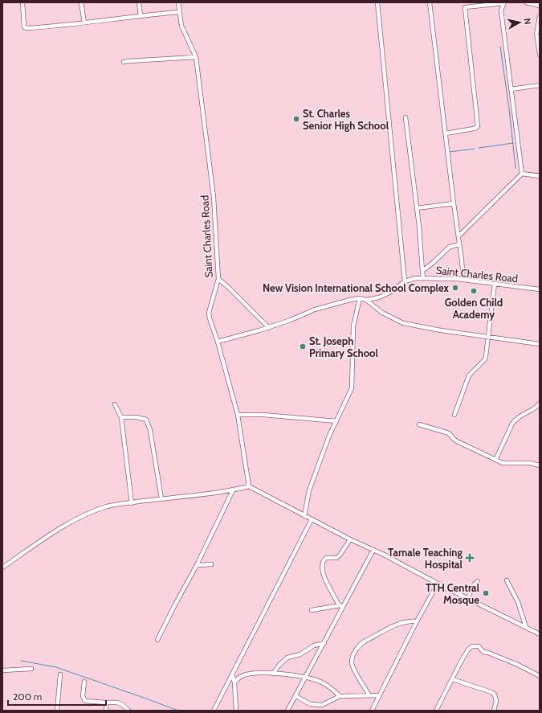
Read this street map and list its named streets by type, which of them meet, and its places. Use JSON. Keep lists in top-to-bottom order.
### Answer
{
  "streets": {
    "street": ["Saint Charles Road"]
  },
  "places": {
    "other": [
      "St. Charles Senior High School",
      "New Vision International School Complex",
      "Golden Child Academy",
      "St. Joseph Primary School",
      "TTH Central Mosque"
    ],
    "health": ["Tamale Teaching Hospital"]
  },
  "scale_bar": "200 m",
  "north": "right"
}
